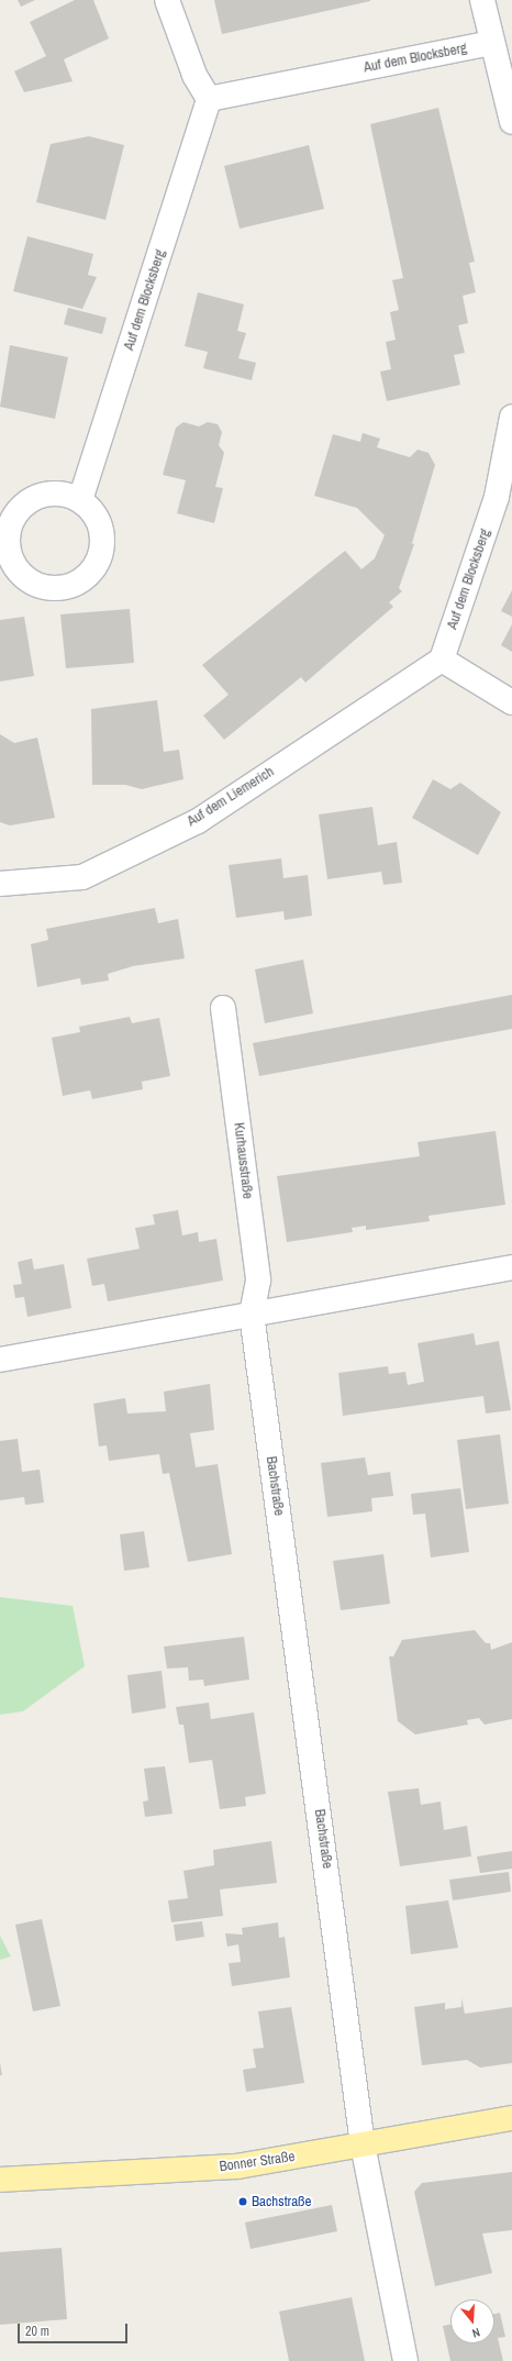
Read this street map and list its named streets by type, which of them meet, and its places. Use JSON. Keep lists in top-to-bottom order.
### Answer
{
  "streets": {
    "main road": ["Bonner Straße"],
    "street": [
      "Auf dem Blocksberg",
      "Auf dem Liemerich",
      "Kurhausstraße",
      "Bachstraße"
    ]
  },
  "crossings": [
    ["Auf dem Blocksberg", "Auf dem Liemerich"],
    ["Kurhausstraße", "Bachstraße"],
    ["Bachstraße", "Bonner Straße"]
  ],
  "places": ["Bachstraße"],
  "scale_bar": "20 m",
  "north": "bottom"
}
